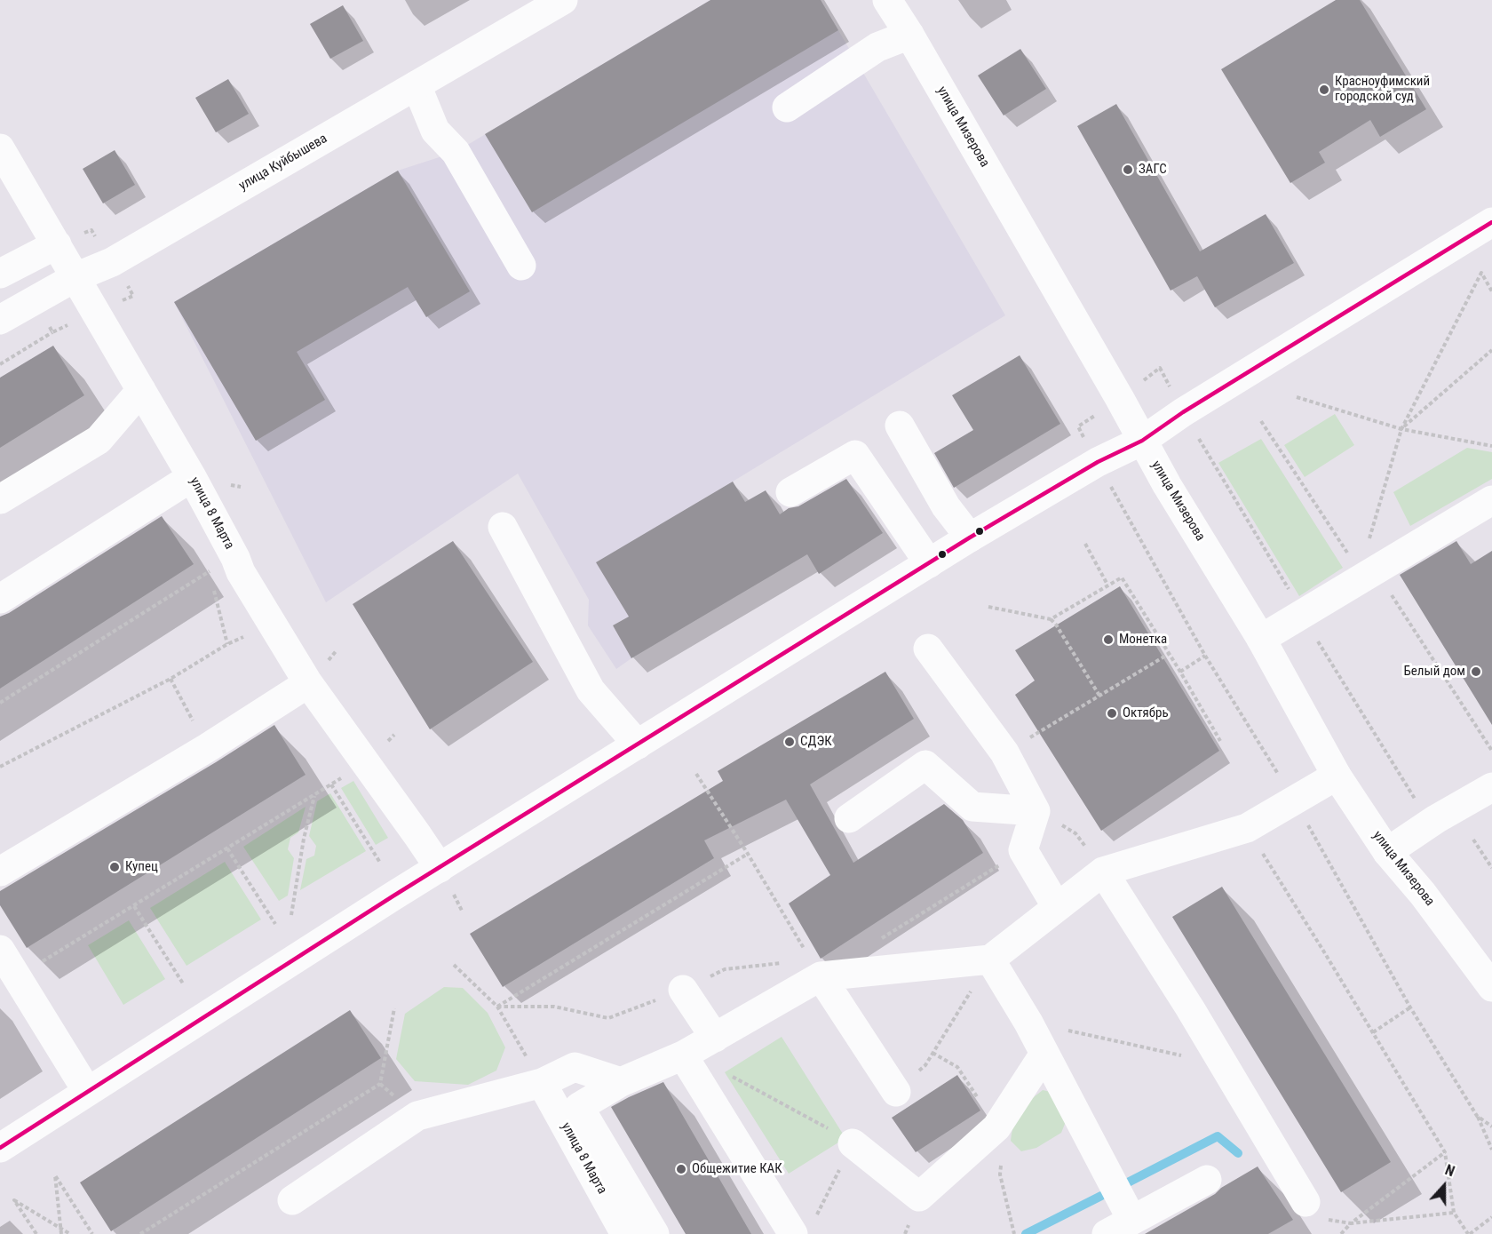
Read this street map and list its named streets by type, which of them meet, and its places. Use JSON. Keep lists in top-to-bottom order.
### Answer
{
  "streets": {
    "main road": ["улица Мизерова", "улица Куйбышева", "улица 8 Марта"]
  },
  "crossings": [
    ["улица Куйбышева", "улица 8 Марта"]
  ],
  "places": [
    "Красноуфимский городской суд",
    "ЗАГС",
    "Монетка",
    "Белый дом",
    "Октябрь",
    "СДЭК",
    "Купец",
    "Общежитие КАК"
  ],
  "north": "top"
}
